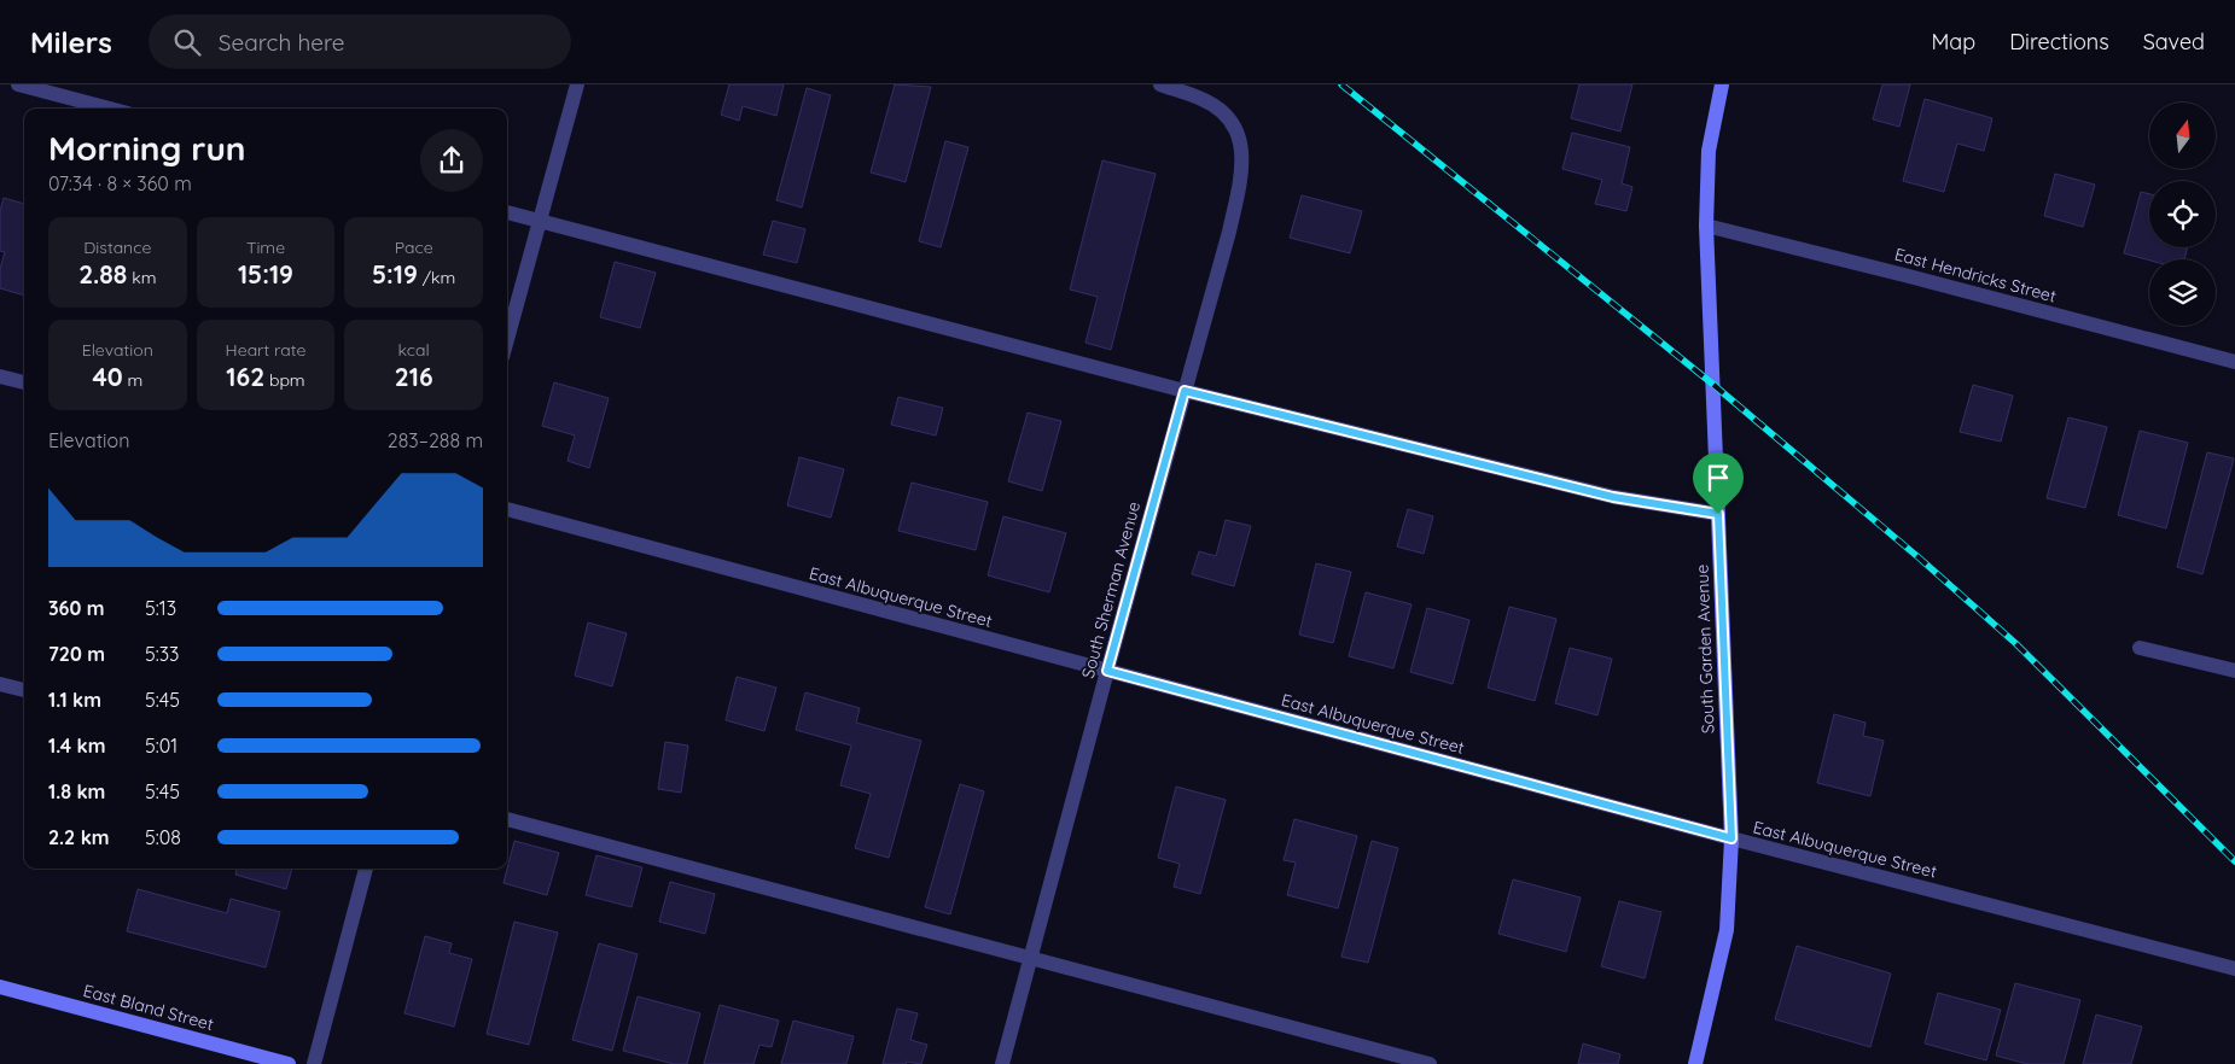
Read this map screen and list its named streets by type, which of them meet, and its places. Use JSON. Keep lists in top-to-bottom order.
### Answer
{
  "streets": {
    "street": [
      "East Hendricks Street",
      "South Sherman Avenue",
      "East Albuquerque Street",
      "South Garden Avenue",
      "East Bland Street"
    ]
  },
  "crossings": [
    ["East Hendricks Street", "South Garden Avenue"],
    ["South Sherman Avenue", "East Albuquerque Street"],
    ["East Albuquerque Street", "South Garden Avenue"]
  ],
  "north": "top",
  "page": {
    "header": "Milers",
    "search": "Search here",
    "nav": ["Map", "Directions", "Saved"],
    "heading": ["Morning run", "07:34 · 8 × 360 m"],
    "stats": [
      ["Distance", "2.88 km"],
      ["Time", "15:19"],
      ["Pace", "5:19 /km"],
      ["Elevation", "40 m"],
      ["Heart rate", "162 bpm"],
      ["kcal", "216"]
    ],
    "chart": ["Elevation", "283–288 m"],
    "list": [
      {
        "name": "360 m",
        "note": "5:13"
      },
      {
        "name": "720 m",
        "note": "5:33"
      },
      {
        "name": "1.1 km",
        "note": "5:45"
      },
      {
        "name": "1.4 km",
        "note": "5:01"
      },
      {
        "name": "1.8 km",
        "note": "5:45"
      },
      {
        "name": "2.2 km",
        "note": "5:08"
      }
    ]
  }
}
